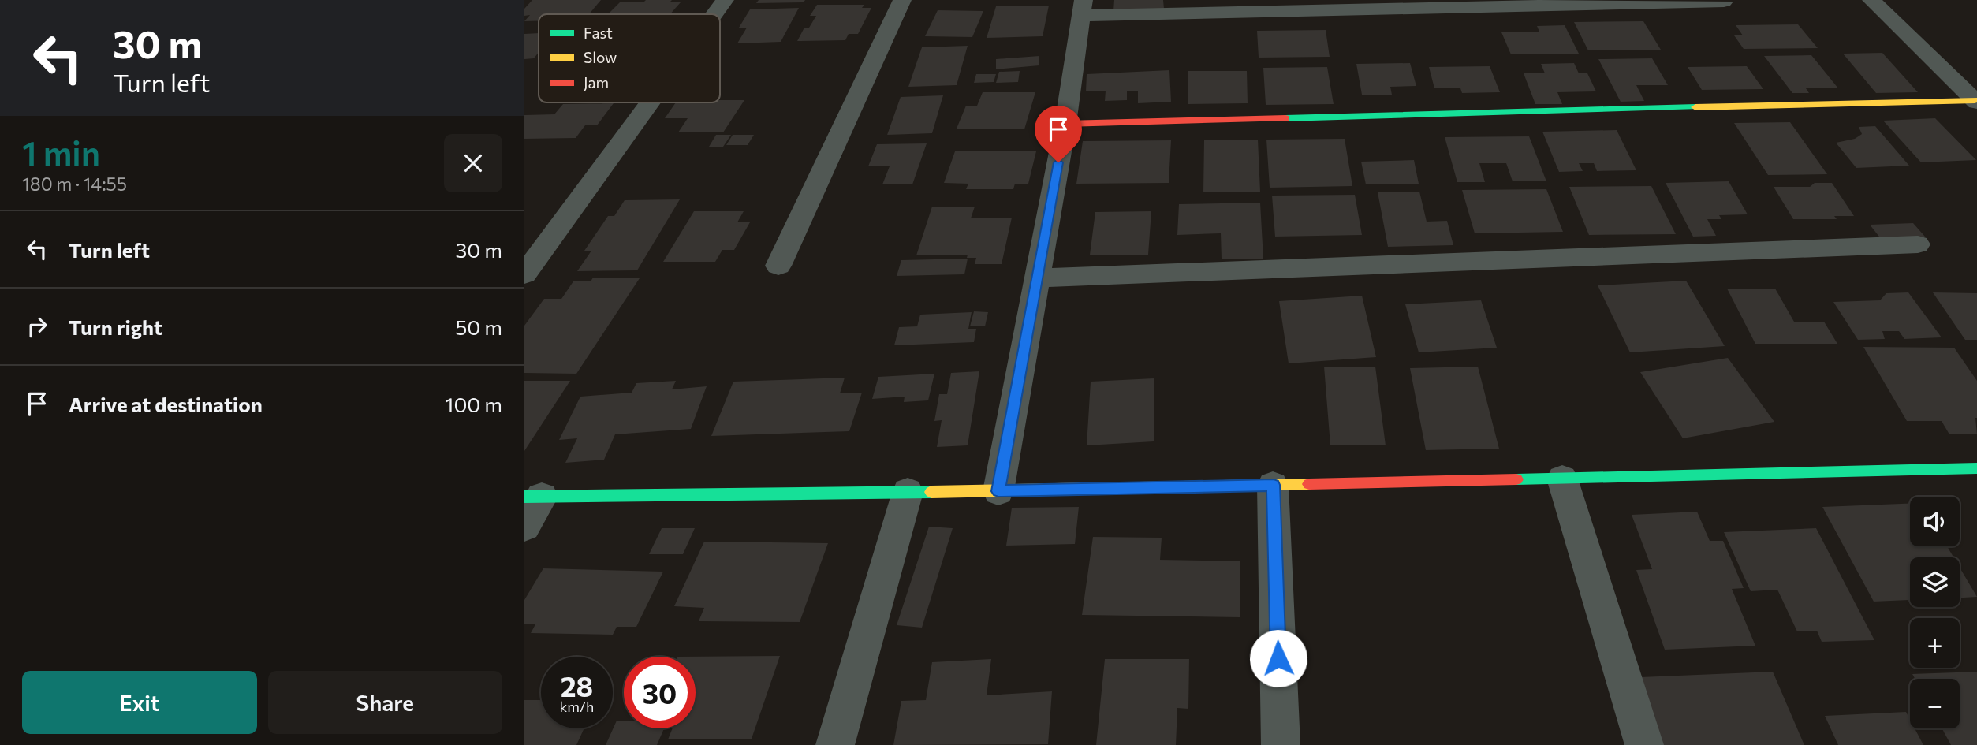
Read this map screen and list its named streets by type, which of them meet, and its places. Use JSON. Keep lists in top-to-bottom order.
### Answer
{
  "legend": ["Fast", "Slow", "Jam"],
  "page": {
    "turn": ["30 m", "Turn left"],
    "heading": ["1 min", "180 m · 14:55"],
    "list": [
      {
        "name": "Turn left",
        "value": "30 m"
      },
      {
        "name": "Turn right",
        "value": "50 m"
      },
      {
        "name": "Arrive at destination",
        "value": "100 m"
      }
    ],
    "map_buttons": ["+", "−"],
    "speed": "28 km/h",
    "limit": "30",
    "buttons": ["Exit", "Share"]
  }
}
